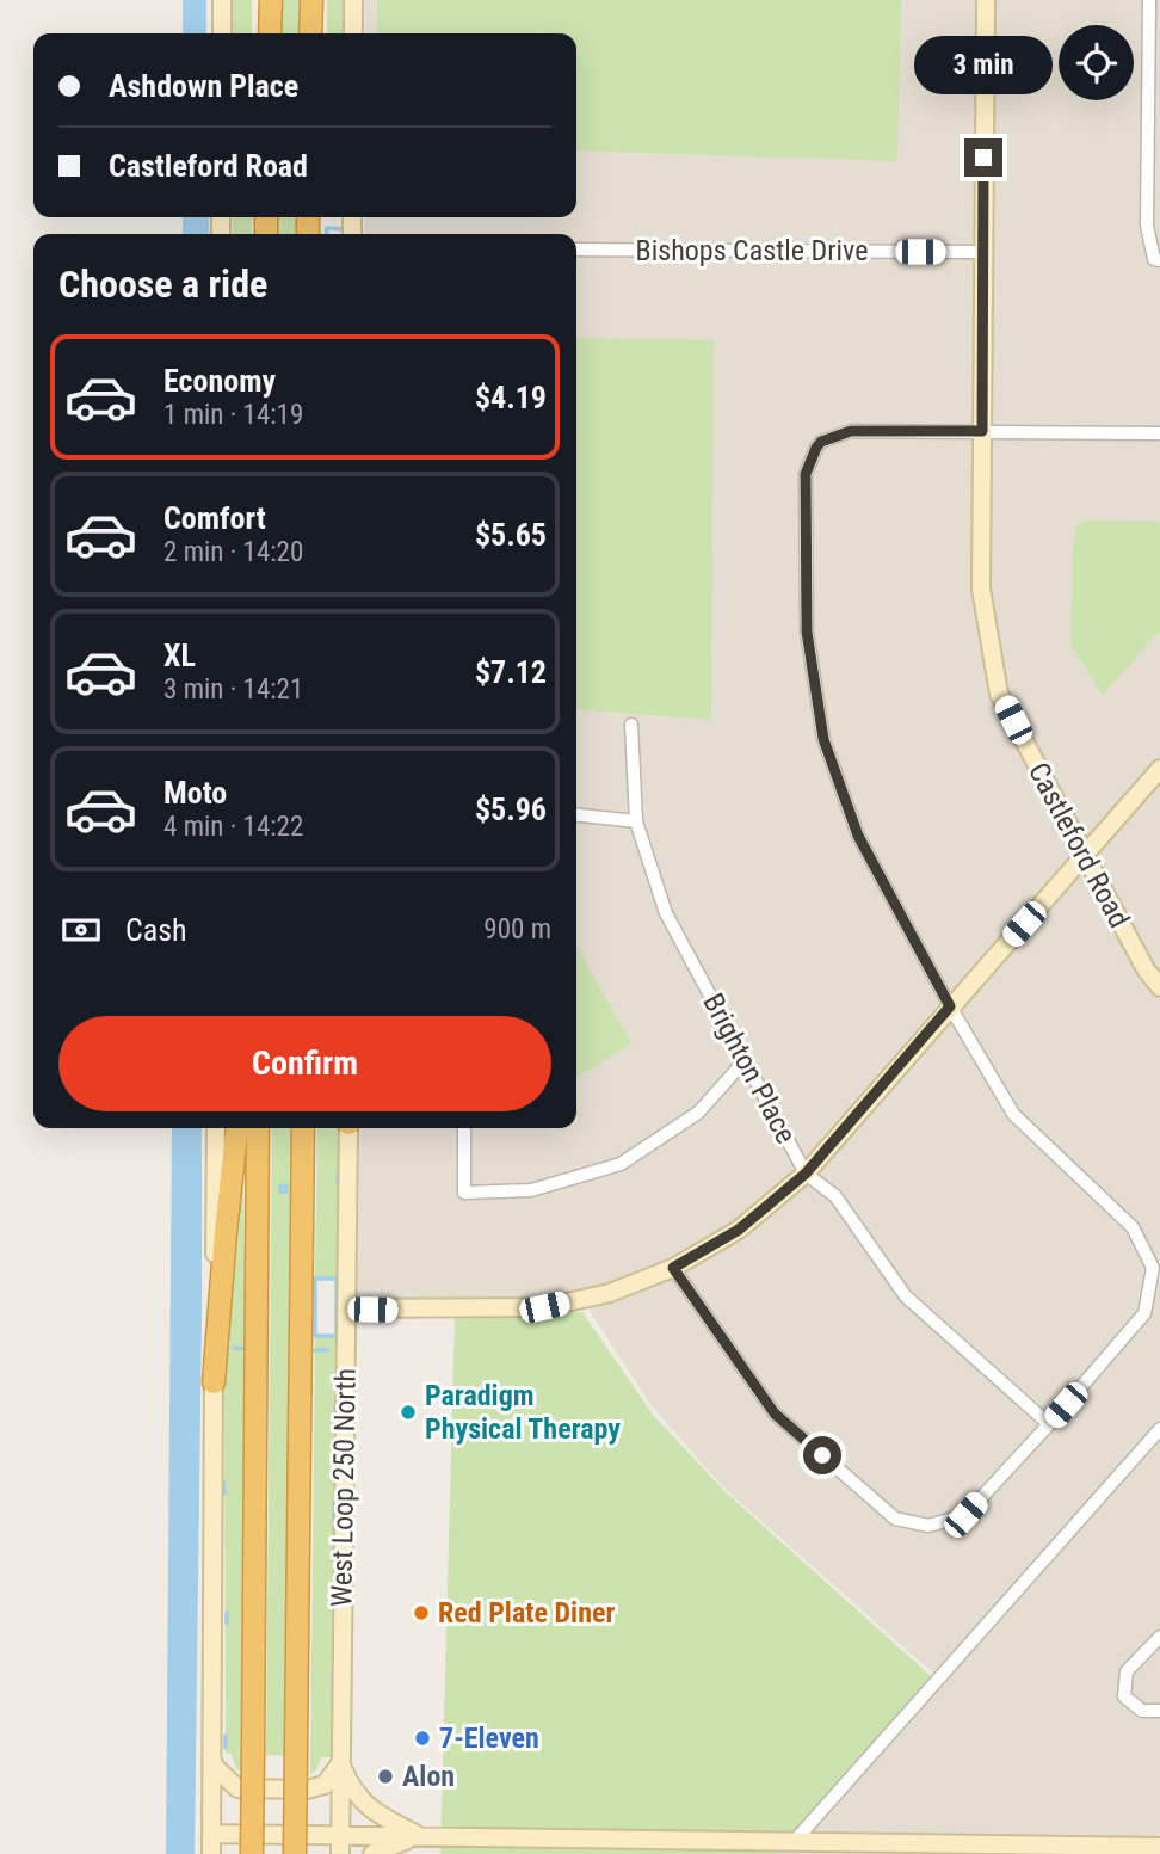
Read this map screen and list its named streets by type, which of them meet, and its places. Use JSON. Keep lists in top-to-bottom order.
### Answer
{
  "streets": {
    "main road": ["Castleford Road", "West Loop 250 North"],
    "street": ["Bishops Castle Drive", "Brighton Place"]
  },
  "crossings": [
    ["Bishops Castle Drive", "Castleford Road"]
  ],
  "places": [
    "Paradigm Physical Therapy",
    "Red Plate Diner",
    "7-Eleven",
    "Alon"
  ],
  "page": {
    "banner": ["Ashdown Place", "Castleford Road"],
    "bubble": "3 min",
    "heading": "Choose a ride",
    "list": [
      {
        "name": "Economy",
        "note": "1 min · 14:19",
        "value": "$4.19"
      },
      {
        "name": "Comfort",
        "note": "2 min · 14:20",
        "value": "$5.65"
      },
      {
        "name": "XL",
        "note": "3 min · 14:21",
        "value": "$7.12"
      },
      {
        "name": "Moto",
        "note": "4 min · 14:22",
        "value": "$5.96"
      }
    ],
    "pay": ["Cash", "900 m"],
    "buttons": "Confirm"
  }
}
